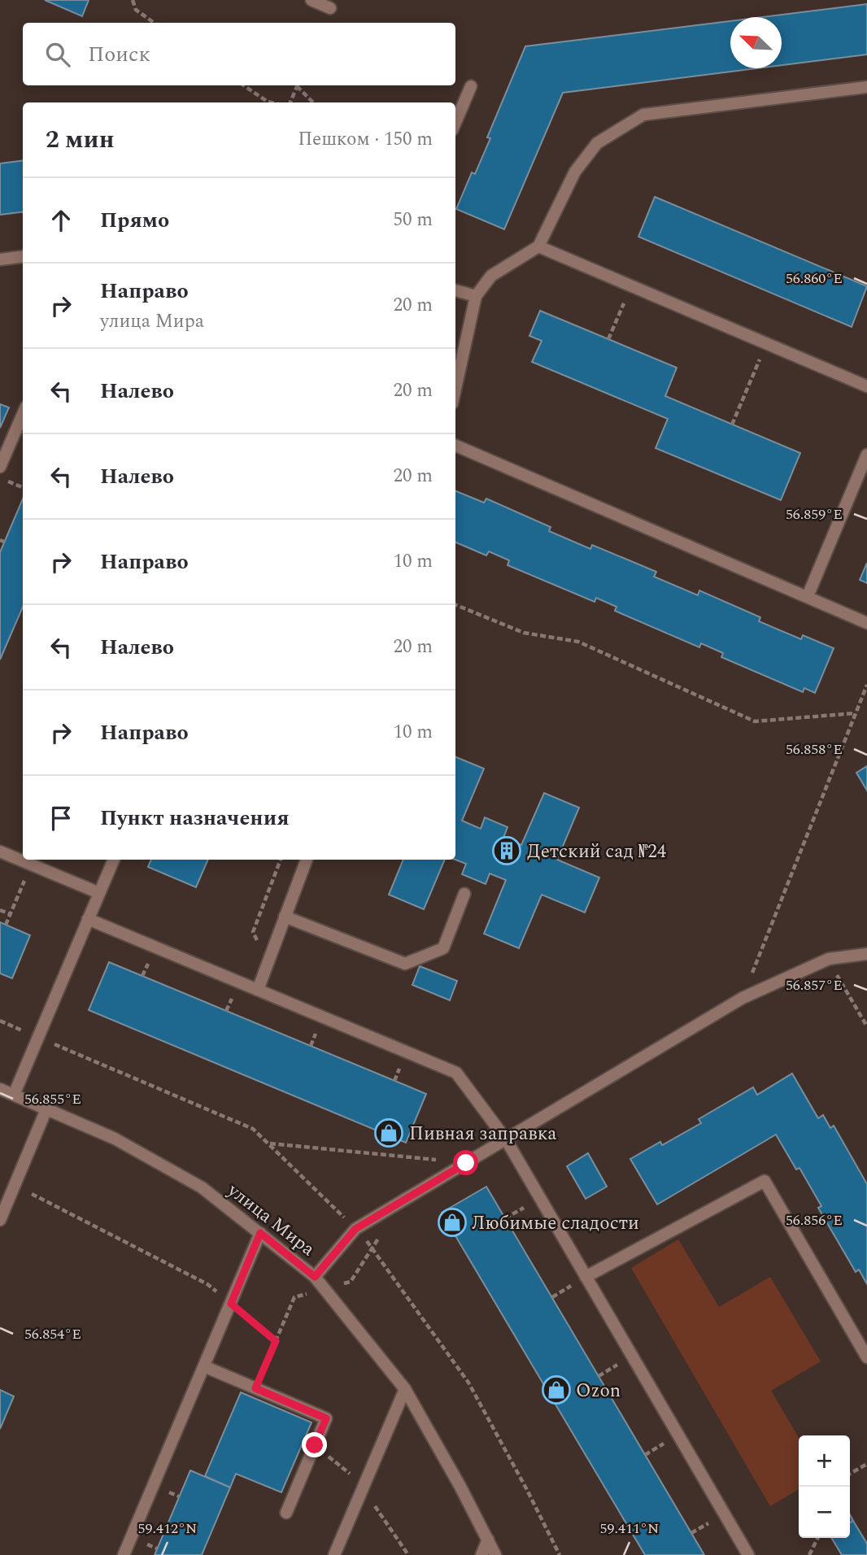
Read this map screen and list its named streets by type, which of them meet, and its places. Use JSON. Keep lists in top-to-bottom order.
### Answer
{
  "streets": {
    "street": ["улица Мира"]
  },
  "places": {
    "building": ["Детский сад №24"],
    "shop": ["Пивная заправка", "Любимые сладости", "Ozon"]
  },
  "north": "top left",
  "page": {
    "search": "Поиск",
    "heading": ["2 мин", "Пешком · 150 m"],
    "list": [
      ["Прямо", "50 m"],
      ["Направо", "улица Мира", "20 m"],
      ["Налево", "20 m"],
      ["Налево", "20 m"],
      ["Направо", "10 m"],
      ["Налево", "20 m"],
      ["Направо", "10 m"],
      "Пункт назначения"
    ],
    "map_buttons": ["+", "−"]
  },
  "coordinates": [
    "56.860°E",
    "56.859°E",
    "56.858°E",
    "56.857°E",
    "56.855°E",
    "56.856°E",
    "56.854°E",
    "59.412°N",
    "59.411°N"
  ]
}
